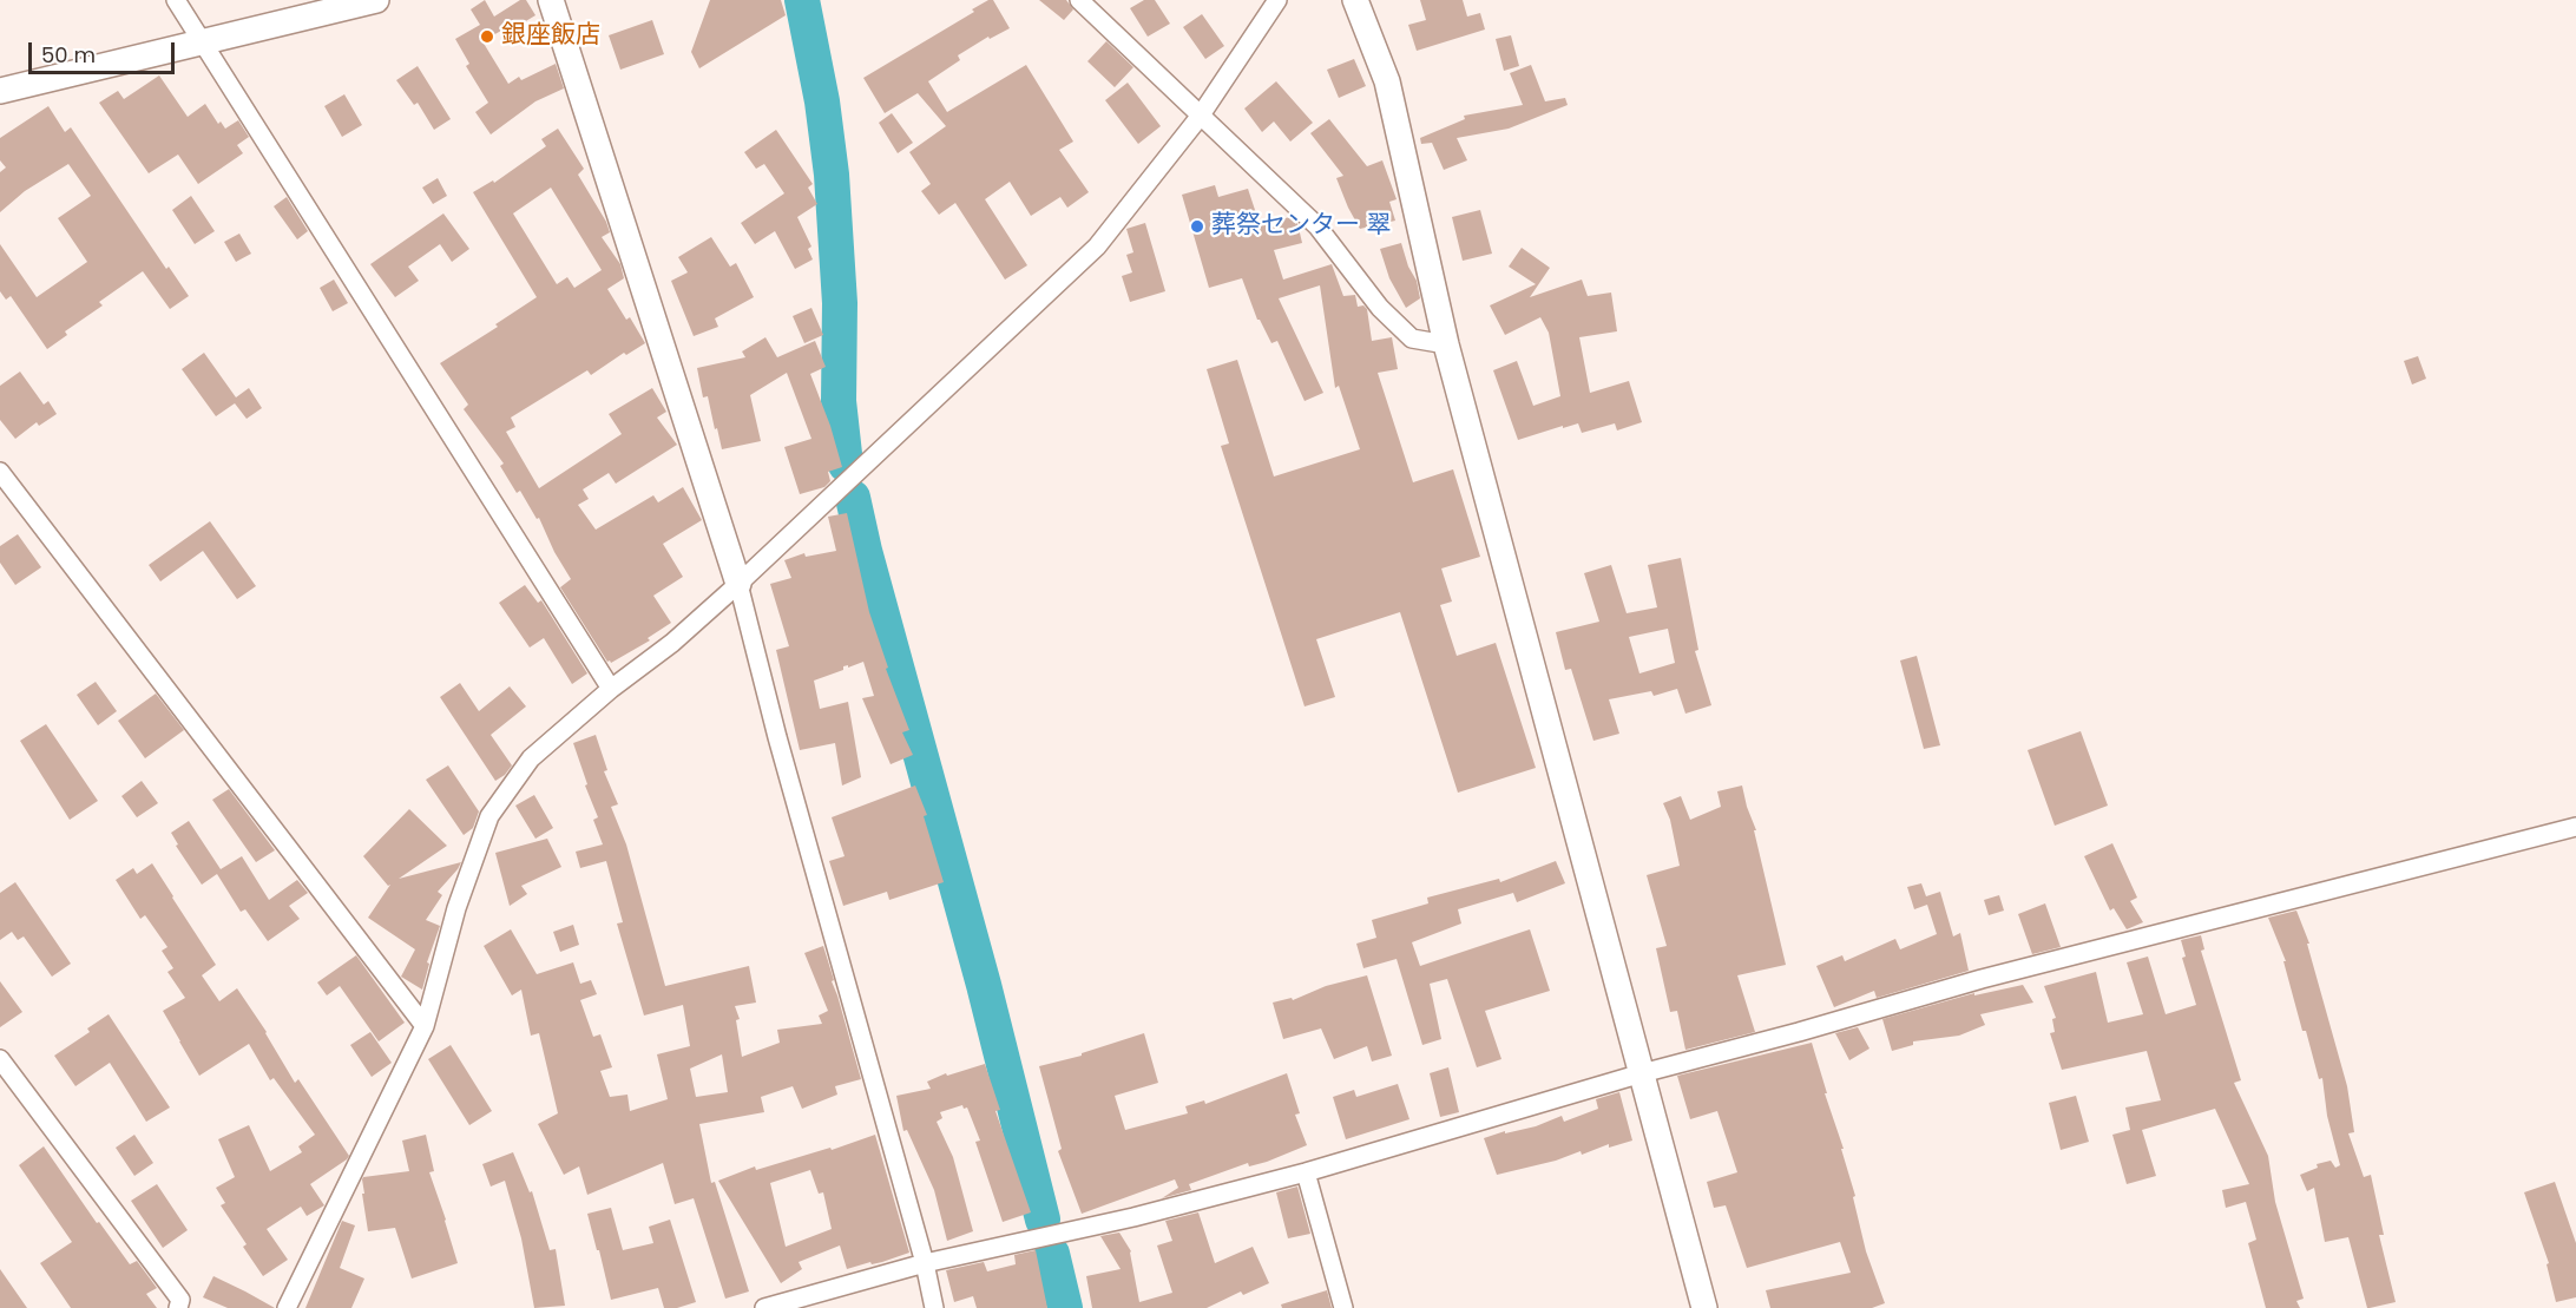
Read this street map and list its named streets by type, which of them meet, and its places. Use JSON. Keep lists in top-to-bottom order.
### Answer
{
  "places": ["銀座飯店", "葬祭センター 翠"],
  "scale_bar": "50 m"
}
